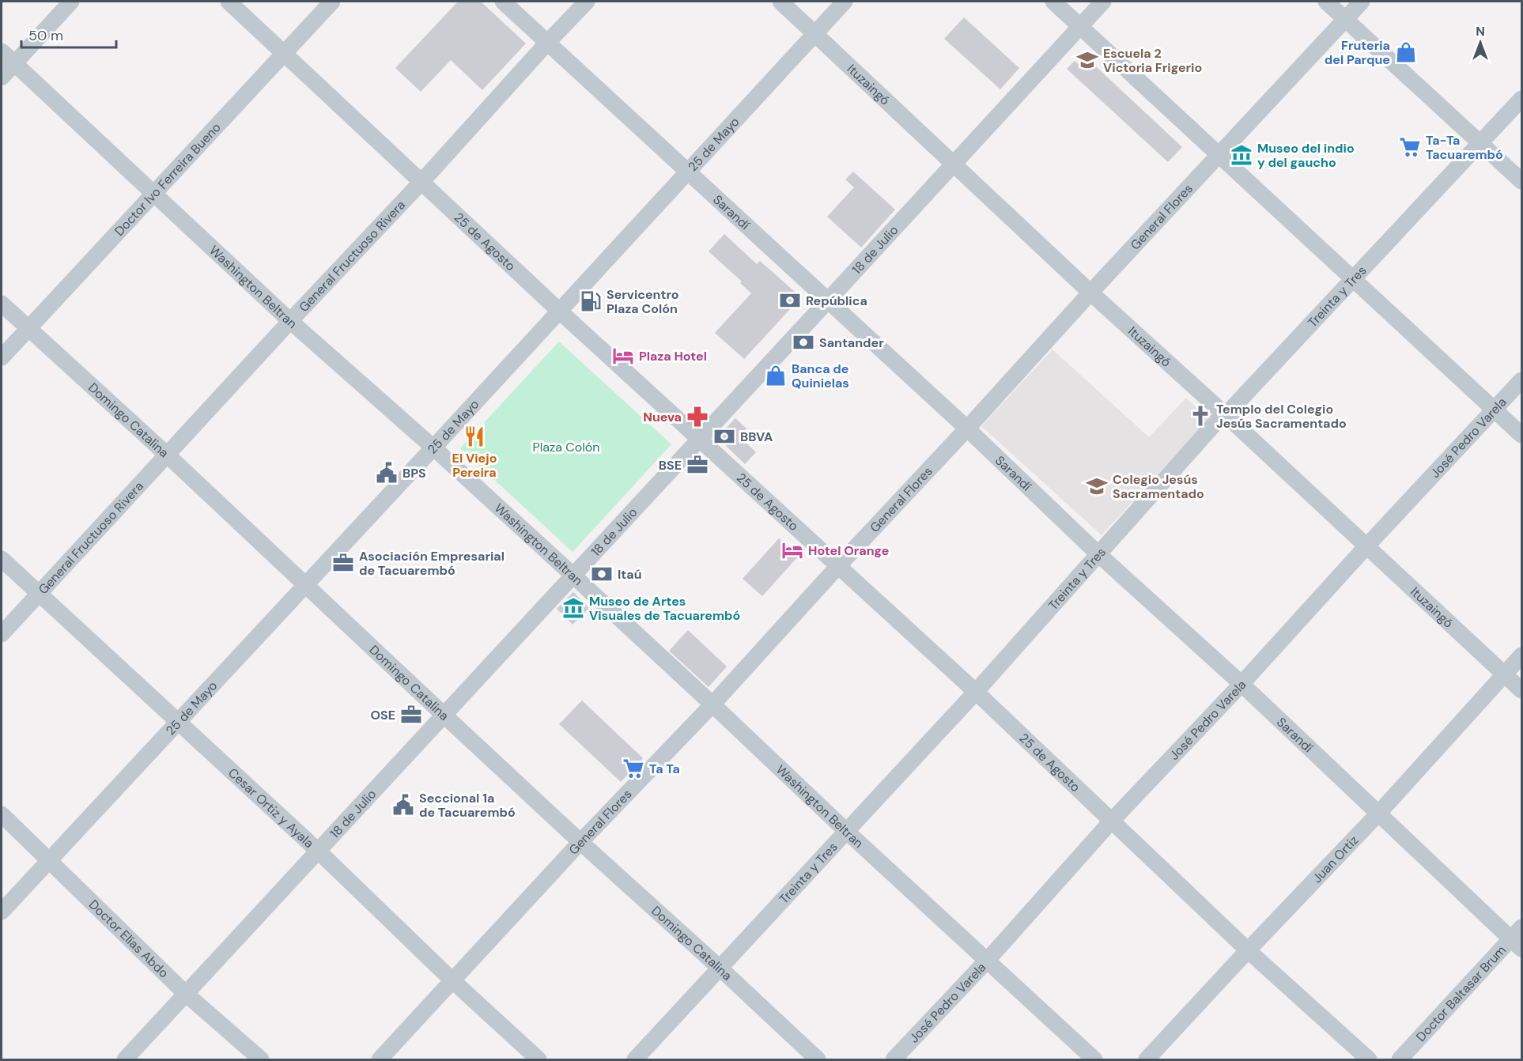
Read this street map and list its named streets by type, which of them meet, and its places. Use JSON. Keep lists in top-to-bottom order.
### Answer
{
  "streets": {
    "street": [
      "Ituzaingó",
      "25 de Mayo",
      "Doctor Ivo Ferreira Bueno",
      "Sarandí",
      "General Flores",
      "25 de Agosto",
      "18 de Julio",
      "General Fructuoso Rivera",
      "Washington Beltran",
      "Treinta y Tres",
      "Domingo Catalina",
      "José Pedro Varela",
      "Cesar Ortiz y Ayala",
      "Juan Ortiz",
      "Doctor Elías Abdo",
      "Doctor Baltasar Brum"
    ]
  },
  "crossings": [
    ["Ituzaingó", "25 de Mayo"],
    ["Ituzaingó", "General Flores"],
    ["Ituzaingó", "18 de Julio"],
    ["Ituzaingó", "Treinta y Tres"],
    ["Ituzaingó", "José Pedro Varela"],
    ["Ituzaingó", "Juan Ortiz"],
    ["25 de Mayo", "Sarandí"],
    ["25 de Mayo", "25 de Agosto"],
    ["25 de Mayo", "Washington Beltran"],
    ["25 de Mayo", "Domingo Catalina"],
    ["25 de Mayo", "Cesar Ortiz y Ayala"],
    ["25 de Mayo", "Doctor Elías Abdo"],
    ["Doctor Ivo Ferreira Bueno", "25 de Agosto"],
    ["Doctor Ivo Ferreira Bueno", "Washington Beltran"],
    ["Doctor Ivo Ferreira Bueno", "Domingo Catalina"],
    ["Sarandí", "General Flores"],
    ["Sarandí", "18 de Julio"],
    ["Sarandí", "General Fructuoso Rivera"],
    ["Sarandí", "Treinta y Tres"],
    ["Sarandí", "José Pedro Varela"],
    ["Sarandí", "Juan Ortiz"],
    ["Sarandí", "Doctor Baltasar Brum"],
    ["General Flores", "25 de Agosto"],
    ["General Flores", "Washington Beltran"],
    ["General Flores", "Domingo Catalina"],
    ["General Flores", "Cesar Ortiz y Ayala"],
    ["25 de Agosto", "18 de Julio"],
    ["25 de Agosto", "General Fructuoso Rivera"],
    ["25 de Agosto", "Treinta y Tres"],
    ["25 de Agosto", "José Pedro Varela"],
    ["25 de Agosto", "Juan Ortiz"],
    ["18 de Julio", "Washington Beltran"],
    ["18 de Julio", "Domingo Catalina"],
    ["18 de Julio", "Cesar Ortiz y Ayala"],
    ["18 de Julio", "Doctor Elías Abdo"],
    ["General Fructuoso Rivera", "Washington Beltran"],
    ["General Fructuoso Rivera", "Domingo Catalina"],
    ["General Fructuoso Rivera", "Cesar Ortiz y Ayala"],
    ["Washington Beltran", "Treinta y Tres"],
    ["Washington Beltran", "José Pedro Varela"],
    ["Treinta y Tres", "Domingo Catalina"]
  ],
  "parks": ["Plaza Colón"],
  "places": {
    "shop": ["Fruteria del Parque", "Banca de Quinielas"],
    "school or university": ["Escuela 2 Victoria Frigerio", "Colegio Jesús Sacramentado"],
    "supermarket": ["Ta-Ta Tacuarembó", "Ta Ta"],
    "museum": ["Museo del indio y del gaucho", "Museo de Artes Visuales de Tacuarembó"],
    "bank": [
      "República",
      "Santander",
      "BBVA",
      "Itaú"
    ],
    "fuel station": ["Servicentro Plaza Colón"],
    "hotel": ["Plaza Hotel", "Hotel Orange"],
    "church": ["Templo del Colegio Jesús Sacramentado"],
    "pharmacy": ["Nueva"],
    "restaurant": ["El Viejo Pereira"],
    "office": ["BSE", "Asociación Empresarial de Tacuarembó", "OSE"],
    "public building": ["BPS", "Seccional 1a de Tacuarembó"]
  },
  "scale_bar": "50 m",
  "north": "top"
}
